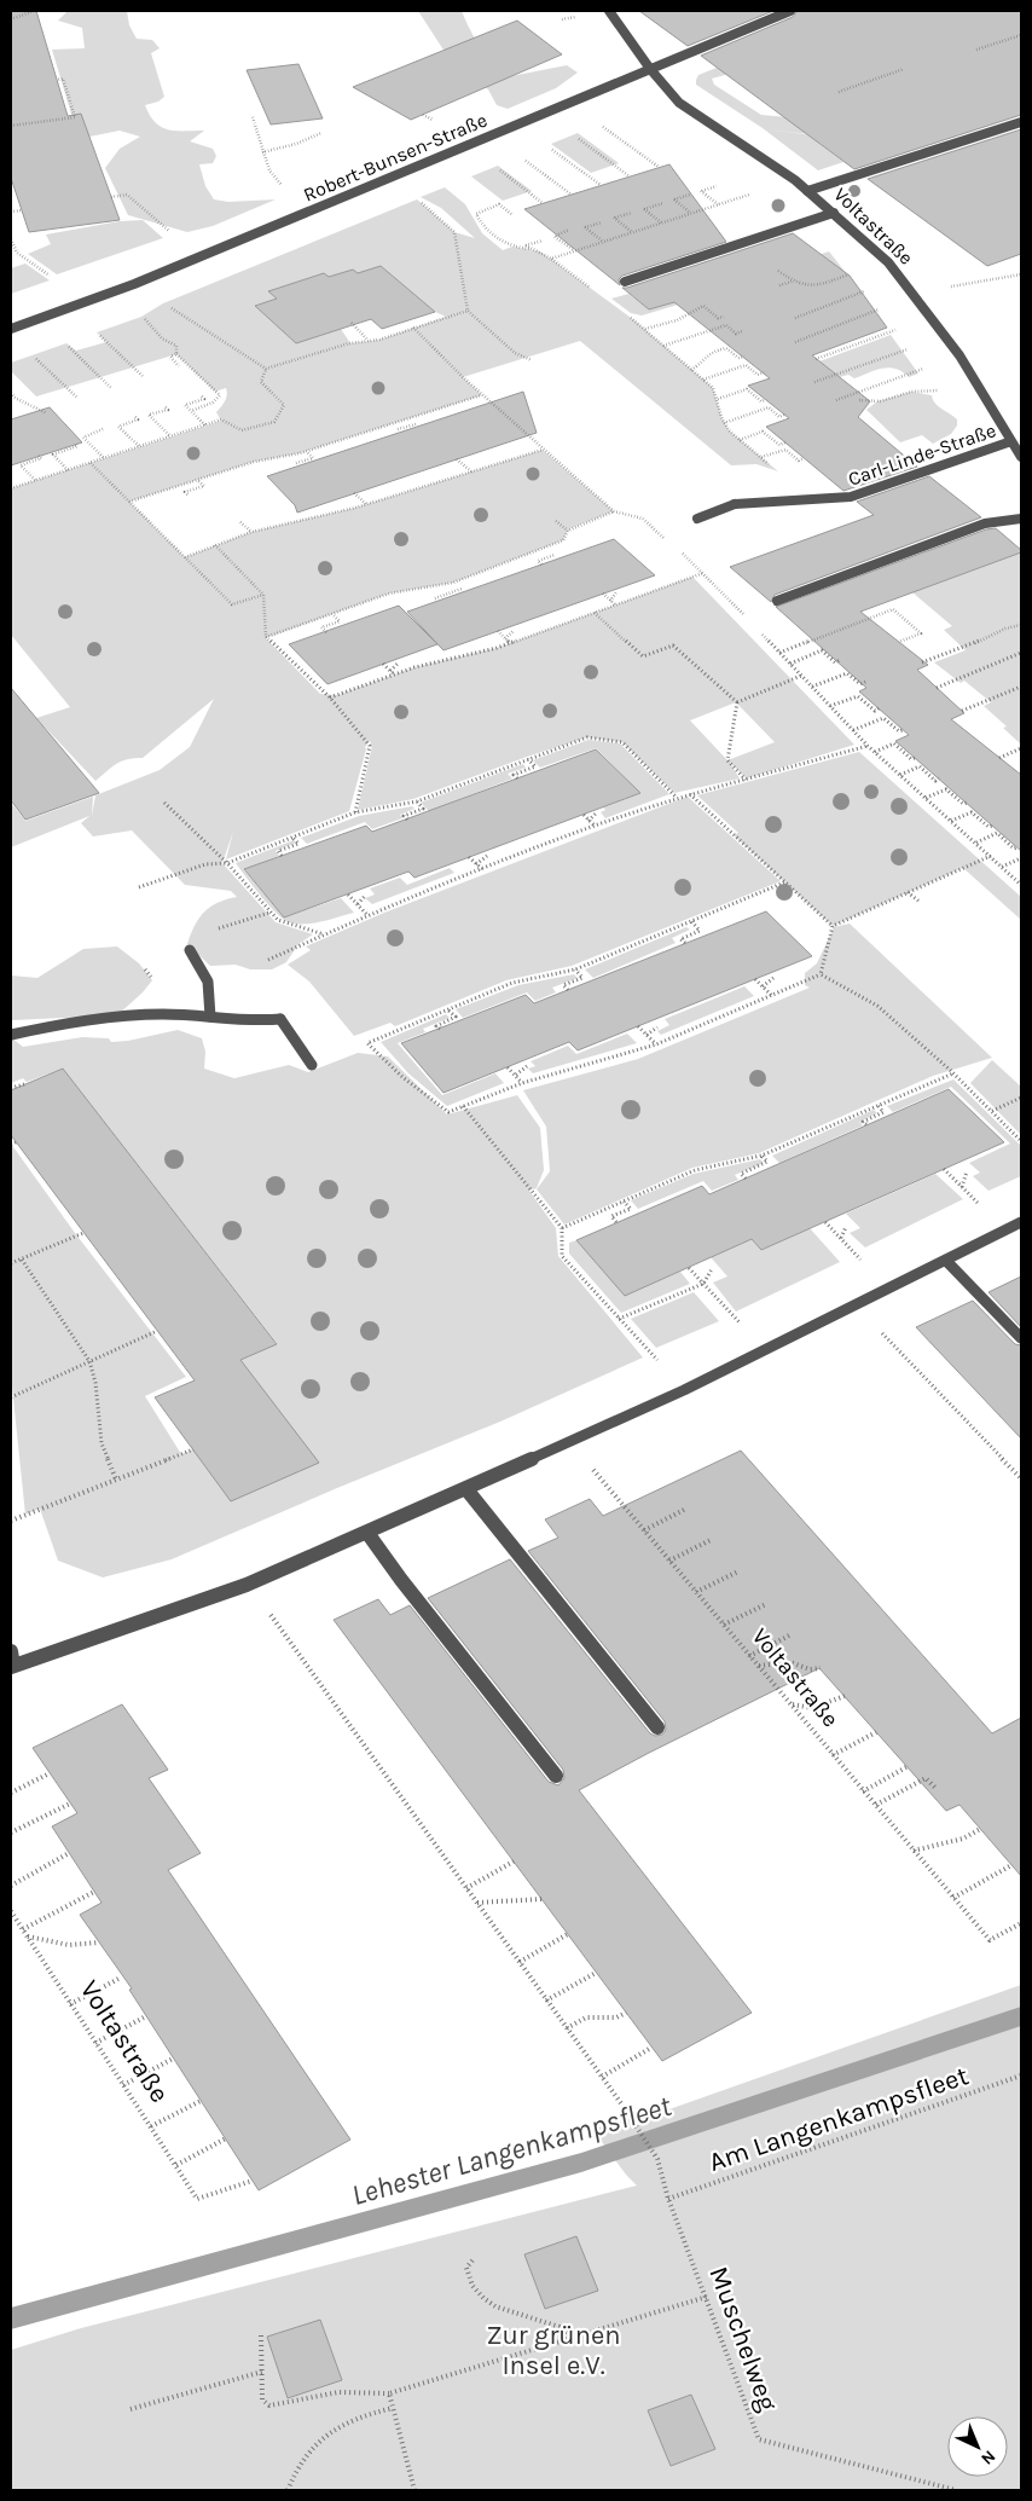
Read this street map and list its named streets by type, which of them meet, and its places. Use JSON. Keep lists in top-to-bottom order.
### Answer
{
  "streets": {
    "street": ["Robert-Bunsen-Straße", "Voltastraße", "Carl-Linde-Straße"],
    "path": ["Am Langenkampsfleet", "Muschelweg"]
  },
  "crossings": [
    ["Robert-Bunsen-Straße", "Voltastraße"],
    ["Voltastraße", "Carl-Linde-Straße"],
    ["Am Langenkampsfleet", "Muschelweg"]
  ],
  "water": ["Lehester Langenkampsfleet"],
  "parks": ["Zur grünen Insel e.V."],
  "north": "bottom right"
}
